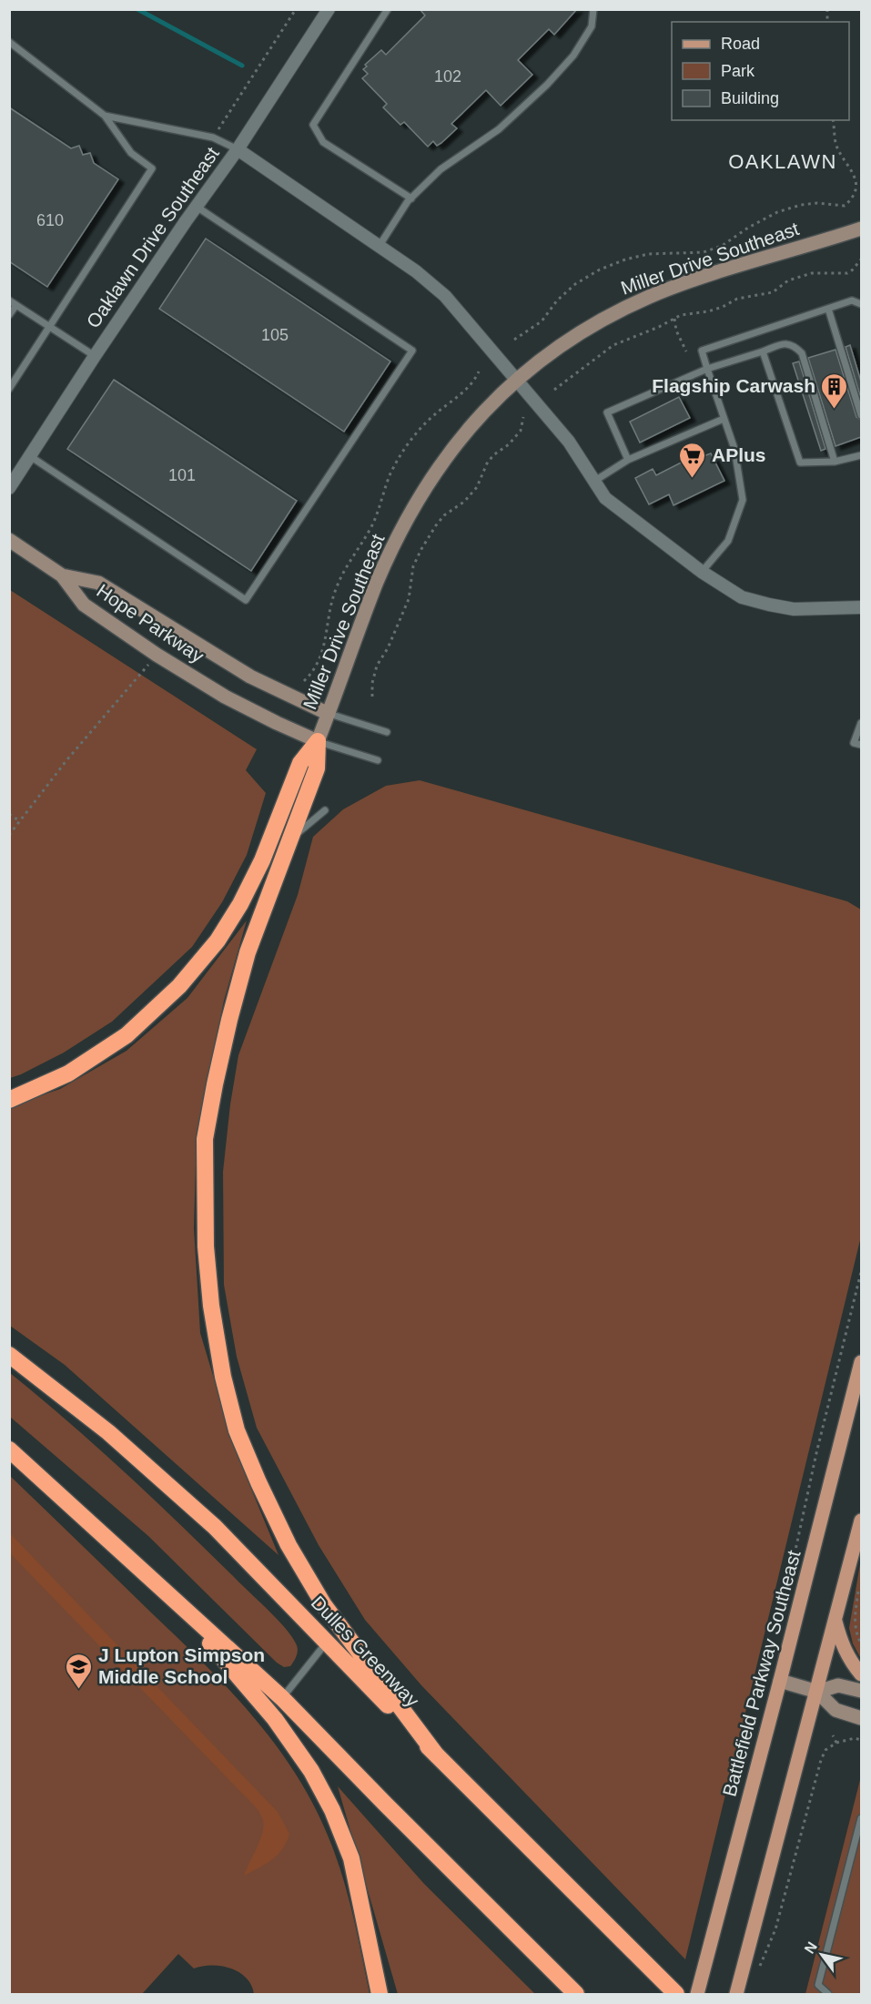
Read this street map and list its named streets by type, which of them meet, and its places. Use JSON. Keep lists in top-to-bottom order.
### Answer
{
  "streets": {
    "highway": ["Dulles Greenway"],
    "main road": ["Battlefield Parkway Southeast"],
    "street": ["Oaklawn Drive Southeast", "Miller Drive Southeast", "Hope Parkway"]
  },
  "crossings": [
    ["Miller Drive Southeast", "Hope Parkway"]
  ],
  "districts": ["OAKLAWN"],
  "places": {
    "building": ["Flagship Carwash"],
    "supermarket": ["APlus"],
    "school or university": ["J Lupton Simpson Middle School"]
  },
  "house_numbers": [
    "102",
    "610",
    "105",
    "101"
  ],
  "legend": ["Road", "Park", "Building"],
  "north": "top left"
}
